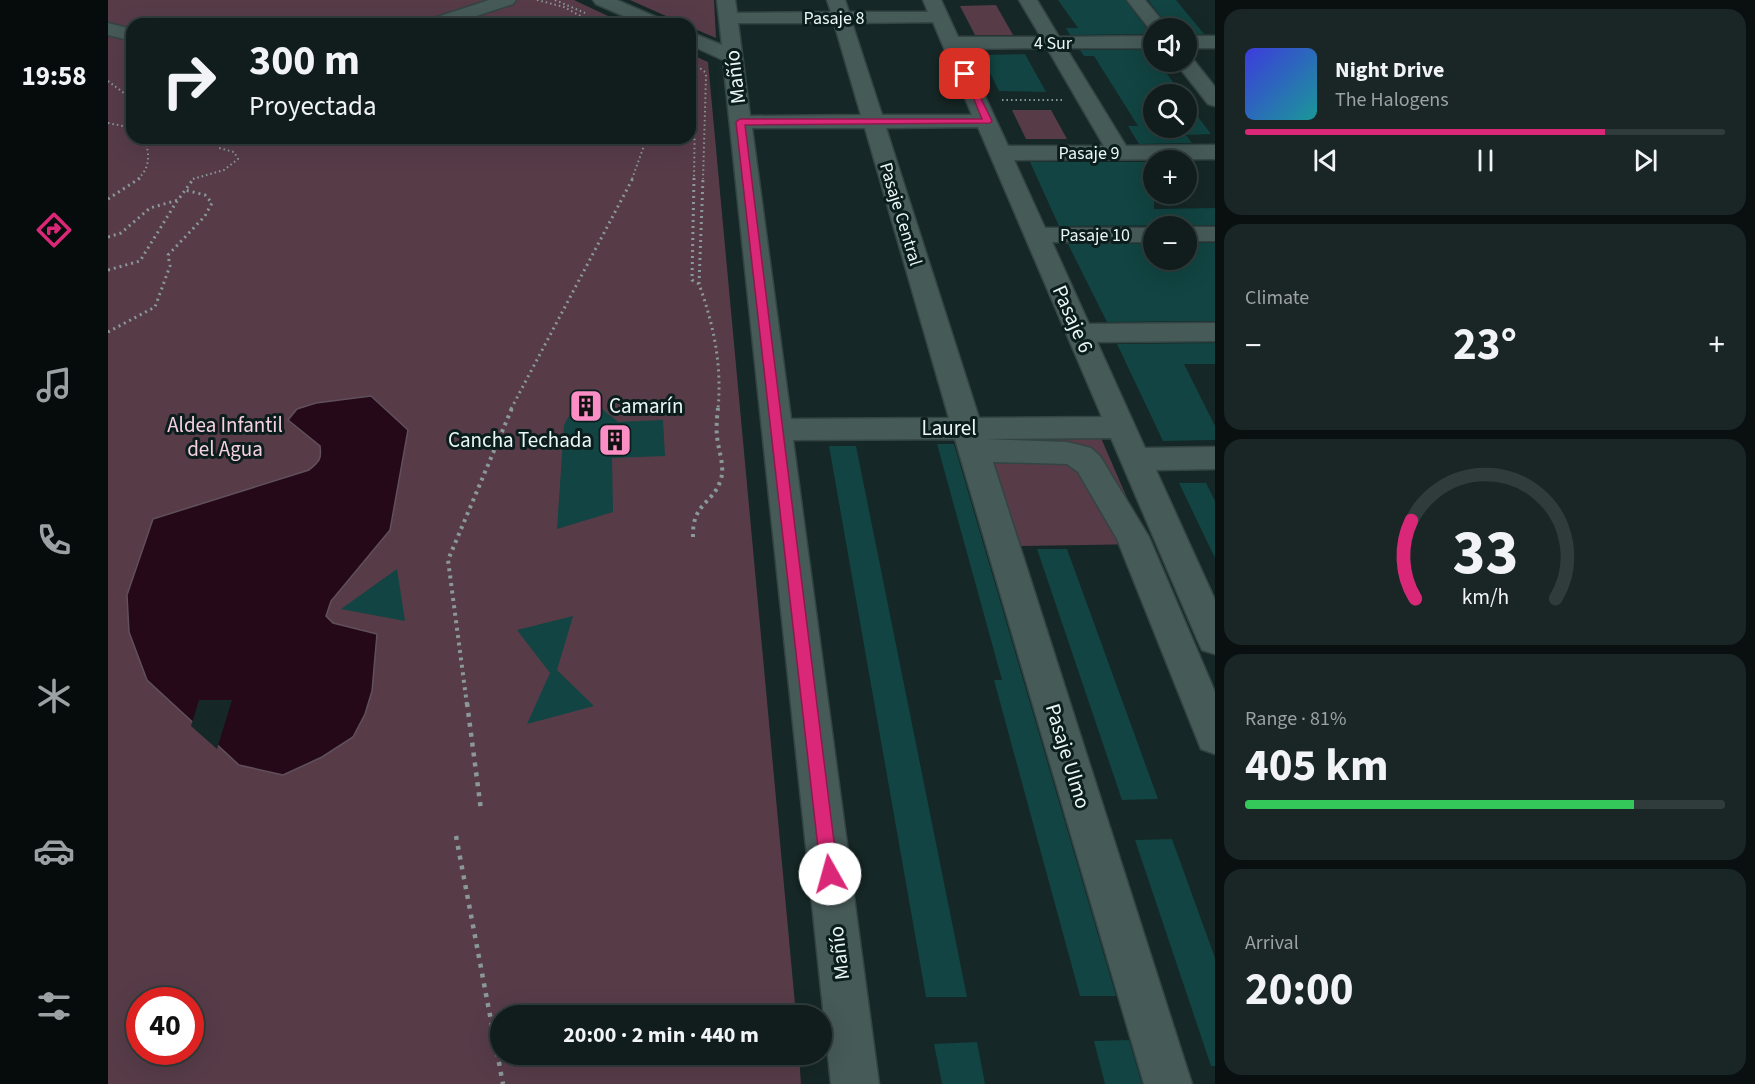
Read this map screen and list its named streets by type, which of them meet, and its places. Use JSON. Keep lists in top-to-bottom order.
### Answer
{
  "streets": {
    "street": [
      "Pasaje 8",
      "4 Sur",
      "Mañío",
      "Pasaje 9",
      "Pasaje Central",
      "Pasaje 10",
      "Pasaje 6",
      "Laurel",
      "Pasaje Ulmo"
    ]
  },
  "crossings": [
    ["Pasaje 8", "Mañío"],
    ["Pasaje 8", "Pasaje Central"],
    ["Pasaje 8", "Pasaje 6"],
    ["4 Sur", "Pasaje 6"],
    ["Mañío", "Laurel"],
    ["Pasaje 9", "Pasaje 6"],
    ["Pasaje Central", "Laurel"],
    ["Pasaje Central", "Pasaje Ulmo"],
    ["Pasaje 10", "Pasaje 6"],
    ["Pasaje 6", "Laurel"],
    ["Laurel", "Pasaje Ulmo"]
  ],
  "parks": ["Aldea Infantil del Agua"],
  "places": {
    "building": ["Camarín", "Cancha Techada"]
  },
  "page": {
    "tabs": "19:58",
    "map_buttons": ["+", "−"],
    "turn": ["300 m", "Proyectada"],
    "song": ["Night Drive", "The Halogens"],
    "tile": [
      "Climate",
      ["Range · 81%", "405 km"],
      ["Arrival", "20:00"]
    ],
    "heat": ["−", "23°", "+"],
    "limit": "40",
    "trip": "20:00 · 2 min · 440 m",
    "gauge": ["33", "km/h"]
  }
}
